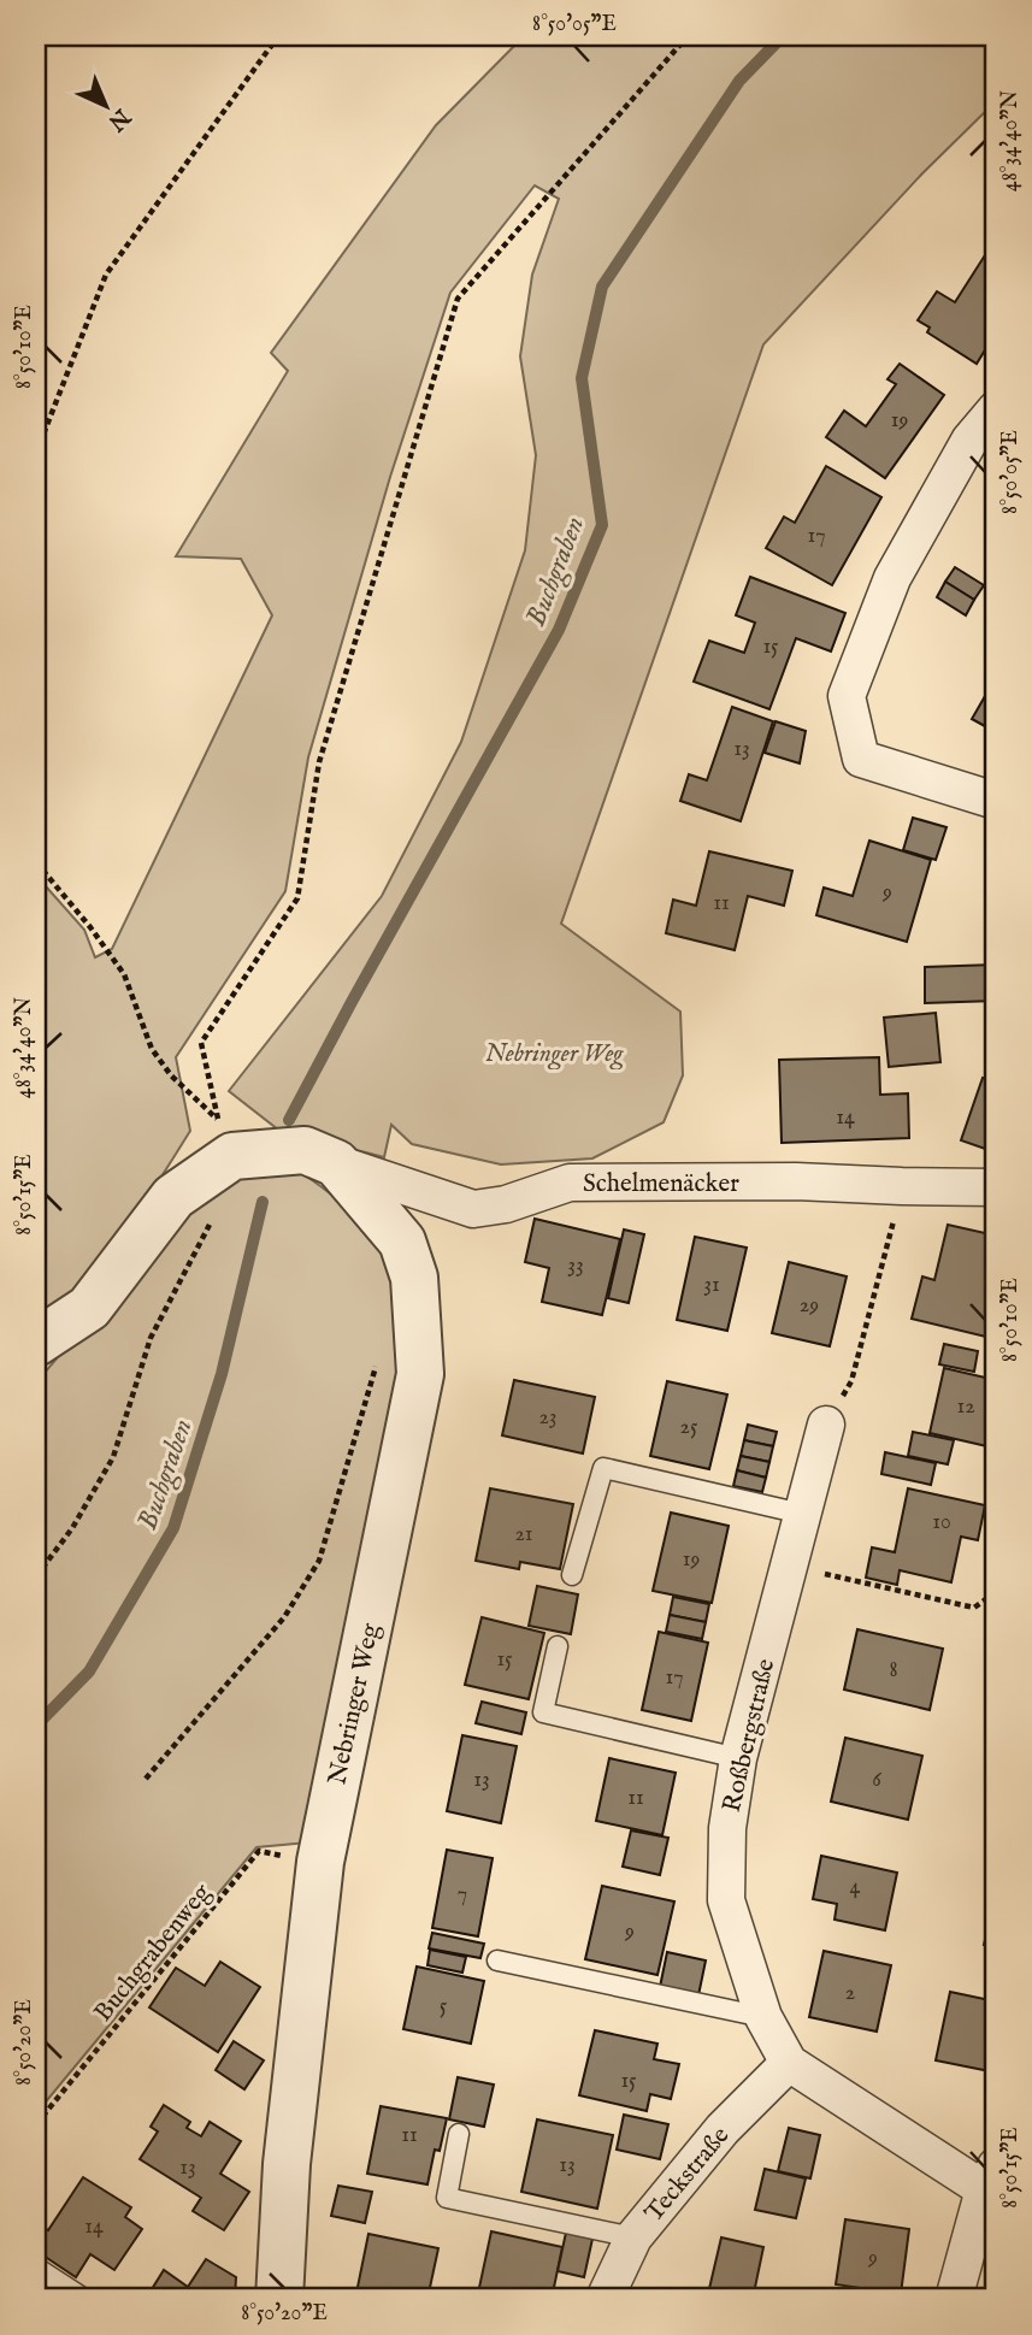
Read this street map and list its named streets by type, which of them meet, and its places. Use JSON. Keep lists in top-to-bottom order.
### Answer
{
  "streets": {
    "street": [
      "Schelmenäcker",
      "Nebringer Weg",
      "Roßbergstraße",
      "Teckstraße"
    ],
    "path": ["Buchgrabenweg"]
  },
  "crossings": [
    ["Schelmenäcker", "Nebringer Weg"],
    ["Nebringer Weg", "Buchgrabenweg"],
    ["Roßbergstraße", "Teckstraße"]
  ],
  "water": ["Buchgraben"],
  "parks": ["Nebringer Weg"],
  "house_numbers": [
    "19",
    "17",
    "15",
    "13",
    "9",
    "11",
    "14",
    "33",
    "31",
    "29",
    "12",
    "23",
    "25",
    "10",
    "21",
    "19",
    "15",
    "8",
    "17",
    "13",
    "6",
    "11",
    "4",
    "7",
    "9",
    "2",
    "5",
    "15",
    "11",
    "13",
    "13",
    "14",
    "9"
  ],
  "north": "bottom right",
  "coordinates": [
    "8°50'05\"E",
    "48°34'40\"N",
    "8°50'10\"E",
    "8°50'15\"E",
    "8°50'20\"E"
  ]
}
